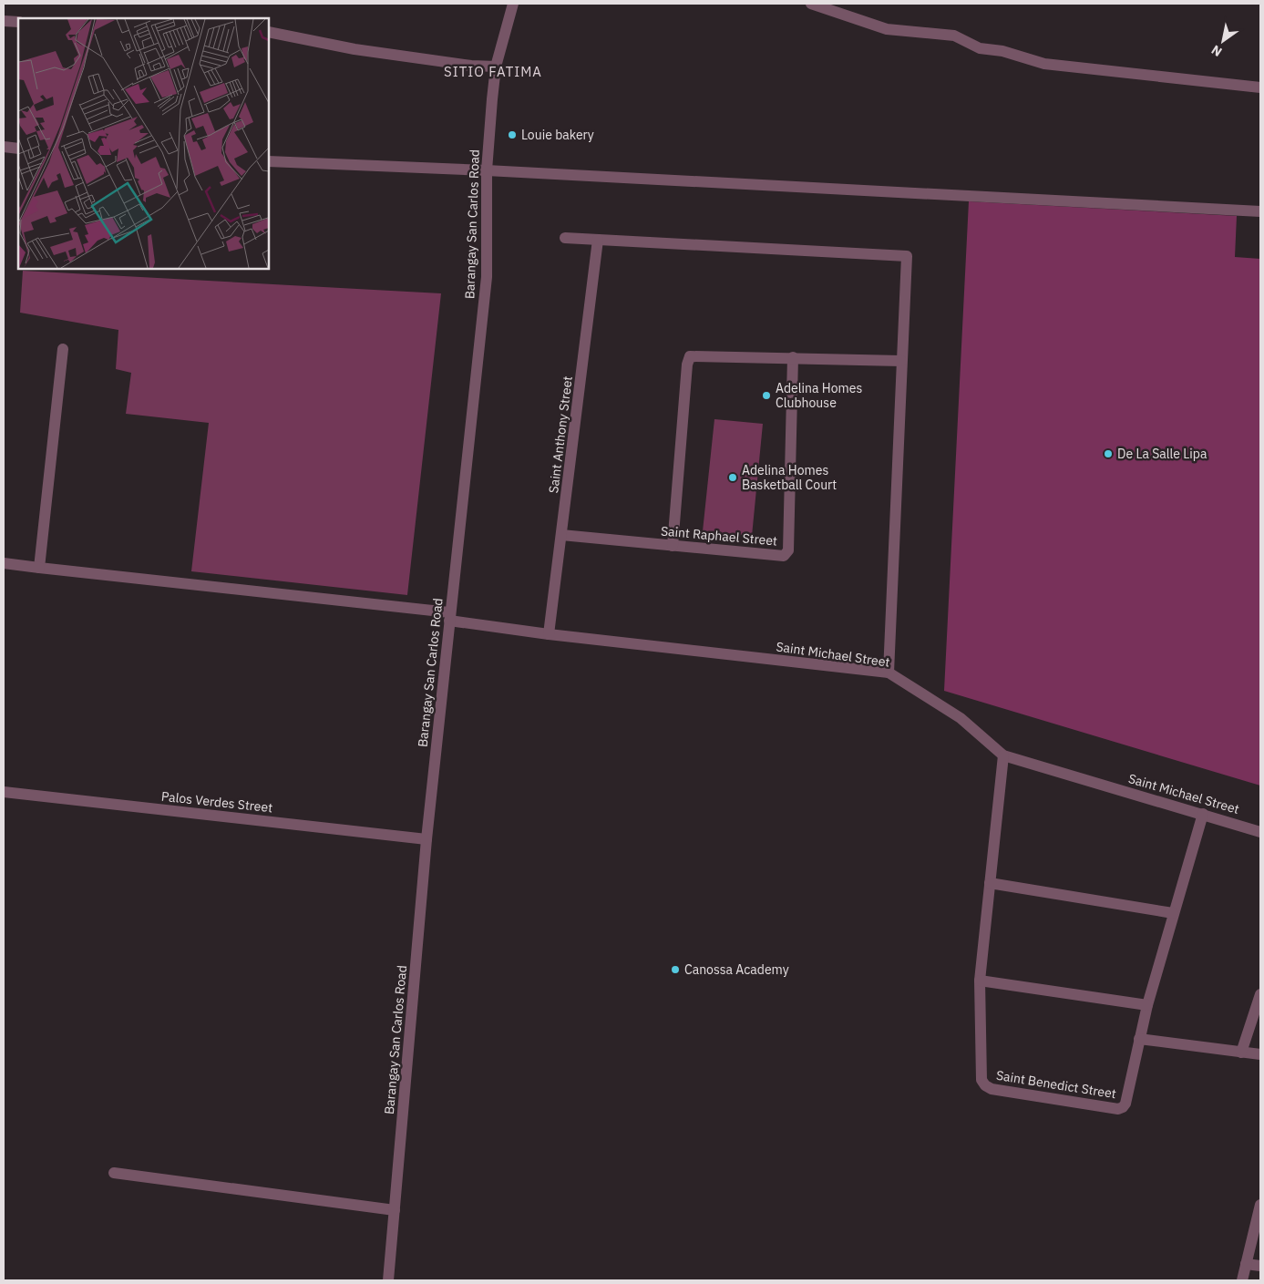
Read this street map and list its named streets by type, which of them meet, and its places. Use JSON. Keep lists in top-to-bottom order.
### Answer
{
  "streets": {
    "street": [
      "Barangay San Carlos Road",
      "Saint Anthony Street",
      "Saint Raphael Street",
      "Saint Michael Street",
      "Palos Verdes Street",
      "Saint Benedict Street"
    ]
  },
  "crossings": [
    ["Barangay San Carlos Road", "Saint Michael Street"],
    ["Barangay San Carlos Road", "Palos Verdes Street"],
    ["Saint Anthony Street", "Saint Raphael Street"],
    ["Saint Anthony Street", "Saint Michael Street"],
    ["Saint Michael Street", "Saint Benedict Street"]
  ],
  "districts": ["SITIO FATIMA"],
  "places": [
    "Louie bakery",
    "Adelina Homes Clubhouse",
    "De La Salle Lipa",
    "Adelina Homes Basketball Court",
    "Canossa Academy"
  ],
  "north": "bottom left"
}
